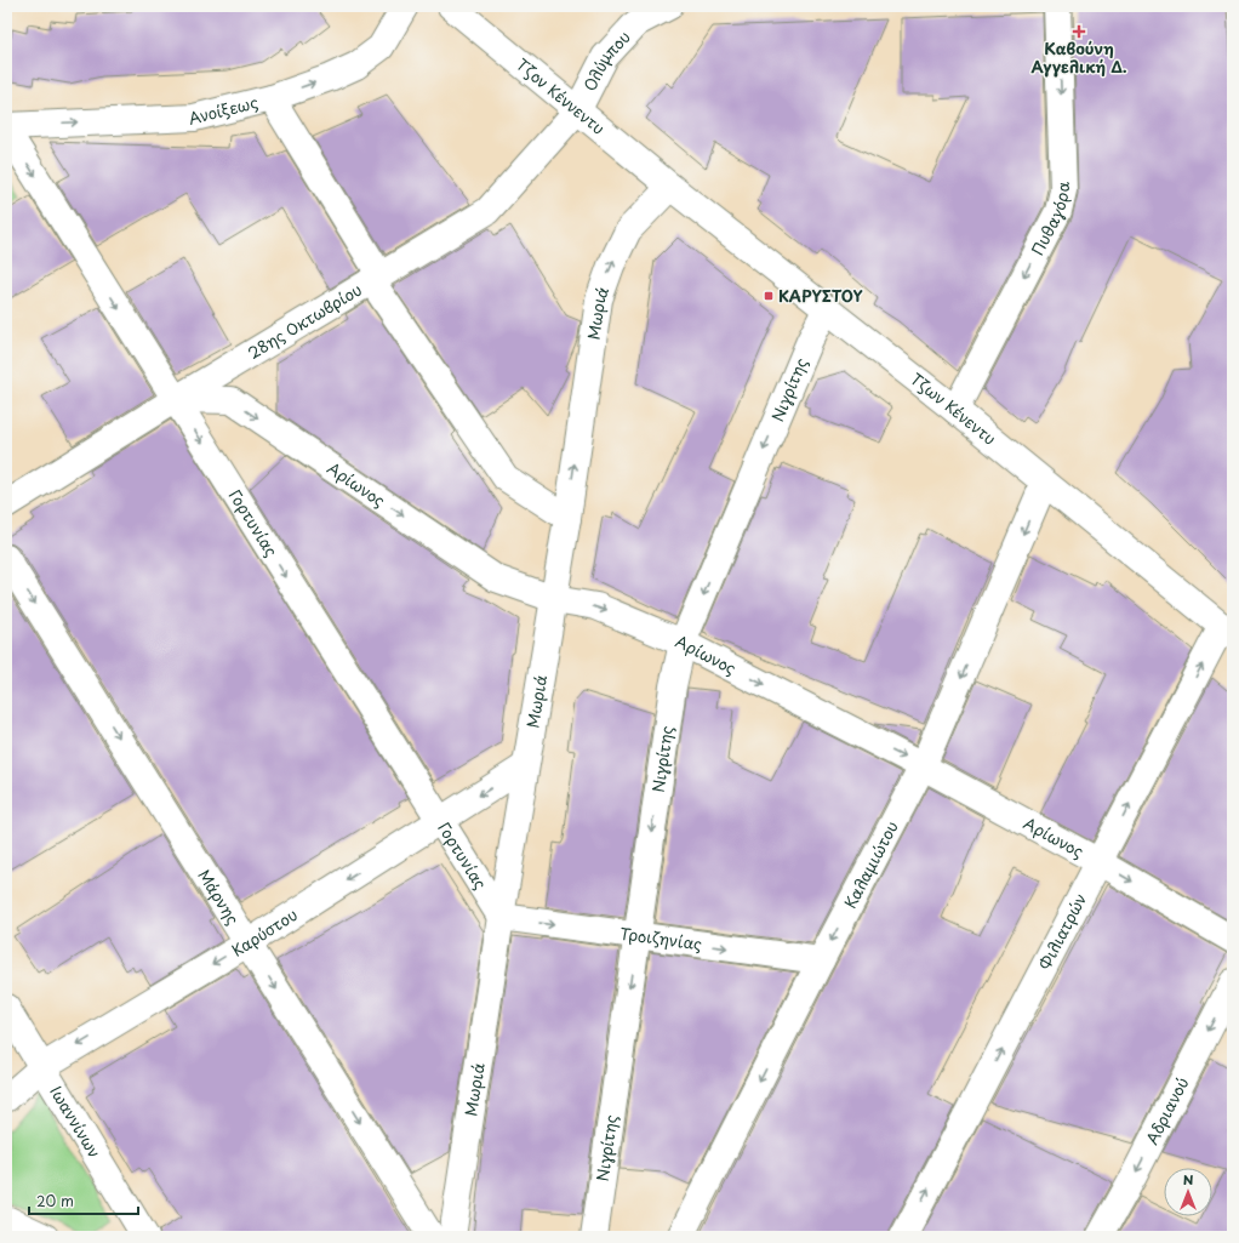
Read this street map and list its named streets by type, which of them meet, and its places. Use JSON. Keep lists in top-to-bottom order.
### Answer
{
  "streets": {
    "street": [
      "Ολύμπου",
      "Τζον Κέννεντυ",
      "Ανοίξεως",
      "Πυθαγόρα",
      "Μωριά",
      "28ης Οκτωβρίου",
      "Νιγρίτης",
      "Τζων Κένεντυ",
      "Αρίωνος",
      "Γορτυνίας",
      "Καλαμιώτου",
      "Μάρνης",
      "Καρύστου",
      "Φιλιατρών",
      "Τροιζηνίας",
      "Αδριανού",
      "Ιωαννίνων"
    ]
  },
  "crossings": [
    ["Ολύμπου", "Τζον Κέννεντυ"],
    ["Ολύμπου", "28ης Οκτωβρίου"],
    ["Τζον Κέννεντυ", "Μωριά"],
    ["Τζον Κέννεντυ", "28ης Οκτωβρίου"],
    ["Τζον Κέννεντυ", "Τζων Κένεντυ"],
    ["Πυθαγόρα", "Τζων Κένεντυ"],
    ["Μωριά", "Τζων Κένεντυ"],
    ["Μωριά", "Αρίωνος"],
    ["Μωριά", "Γορτυνίας"],
    ["Μωριά", "Καρύστου"],
    ["Μωριά", "Τροιζηνίας"],
    ["28ης Οκτωβρίου", "Αρίωνος"],
    ["28ης Οκτωβρίου", "Γορτυνίας"],
    ["Νιγρίτης", "Τζων Κένεντυ"],
    ["Νιγρίτης", "Αρίωνος"],
    ["Νιγρίτης", "Τροιζηνίας"],
    ["Τζων Κένεντυ", "Καλαμιώτου"],
    ["Τζων Κένεντυ", "Φιλιατρών"],
    ["Αρίωνος", "Γορτυνίας"],
    ["Αρίωνος", "Καλαμιώτου"],
    ["Αρίωνος", "Φιλιατρών"],
    ["Γορτυνίας", "Καρύστου"],
    ["Γορτυνίας", "Τροιζηνίας"],
    ["Καλαμιώτου", "Τροιζηνίας"],
    ["Μάρνης", "Καρύστου"],
    ["Καρύστου", "Ιωαννίνων"]
  ],
  "one_way": [
    "Ανοίξεως",
    "Πυθαγόρα",
    "Νιγρίτης",
    "Αρίωνος",
    "Καλαμιώτου",
    "Μάρνης",
    "Καρύστου",
    "Φιλιατρών",
    "Τροιζηνίας",
    "Αδριανού"
  ],
  "places": {
    "health": ["Καβούνη Αγγελική Δ."],
    "transit": ["ΚΑΡΥΣΤΟΥ"]
  },
  "scale_bar": "20 m",
  "north": "top"
}
